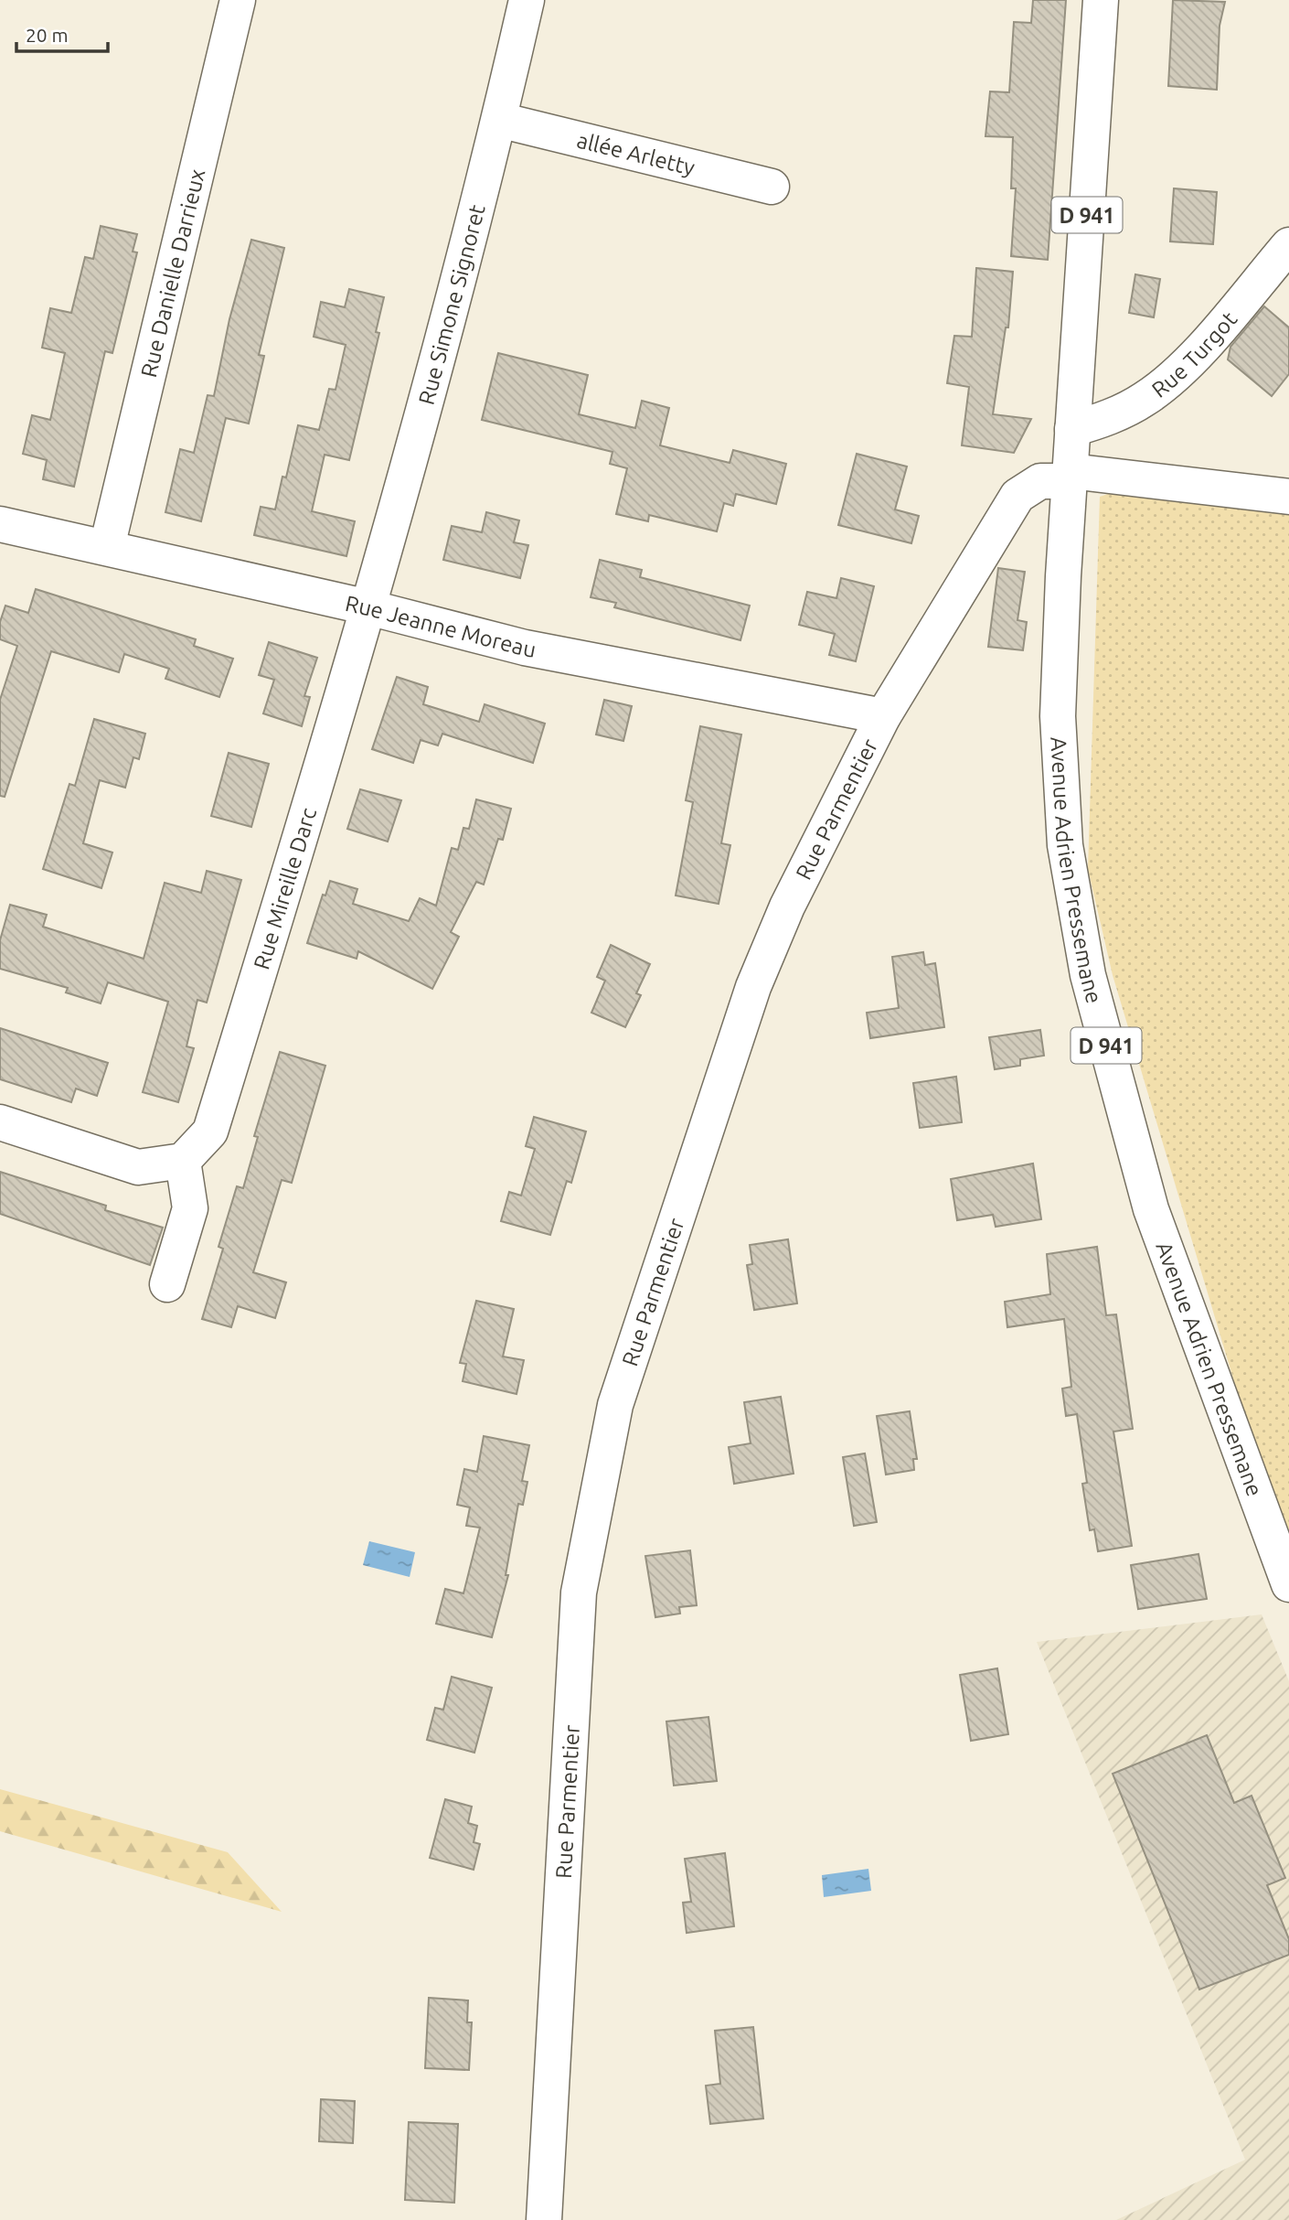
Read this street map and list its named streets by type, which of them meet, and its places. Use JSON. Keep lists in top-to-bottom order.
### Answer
{
  "streets": {
    "street": [
      "allée Arletty",
      "D 941",
      "Rue Danielle Darrieux",
      "Rue Simone Signoret",
      "Rue Turgot",
      "Rue Jeanne Moreau",
      "Rue Parmentier",
      "Avenue Adrien Pressemane",
      "Rue Mireille Darc"
    ]
  },
  "crossings": [
    ["allée Arletty", "Rue Simone Signoret"],
    ["D 941", "Rue Turgot"],
    ["D 941", "Avenue Adrien Pressemane"],
    ["Rue Danielle Darrieux", "Rue Jeanne Moreau"],
    ["Rue Simone Signoret", "Rue Jeanne Moreau"],
    ["Rue Simone Signoret", "Rue Mireille Darc"],
    ["Rue Turgot", "Avenue Adrien Pressemane"],
    ["Rue Jeanne Moreau", "Rue Parmentier"],
    ["Rue Jeanne Moreau", "Rue Mireille Darc"],
    ["Rue Parmentier", "Avenue Adrien Pressemane"]
  ],
  "scale_bar": "20 m"
}
